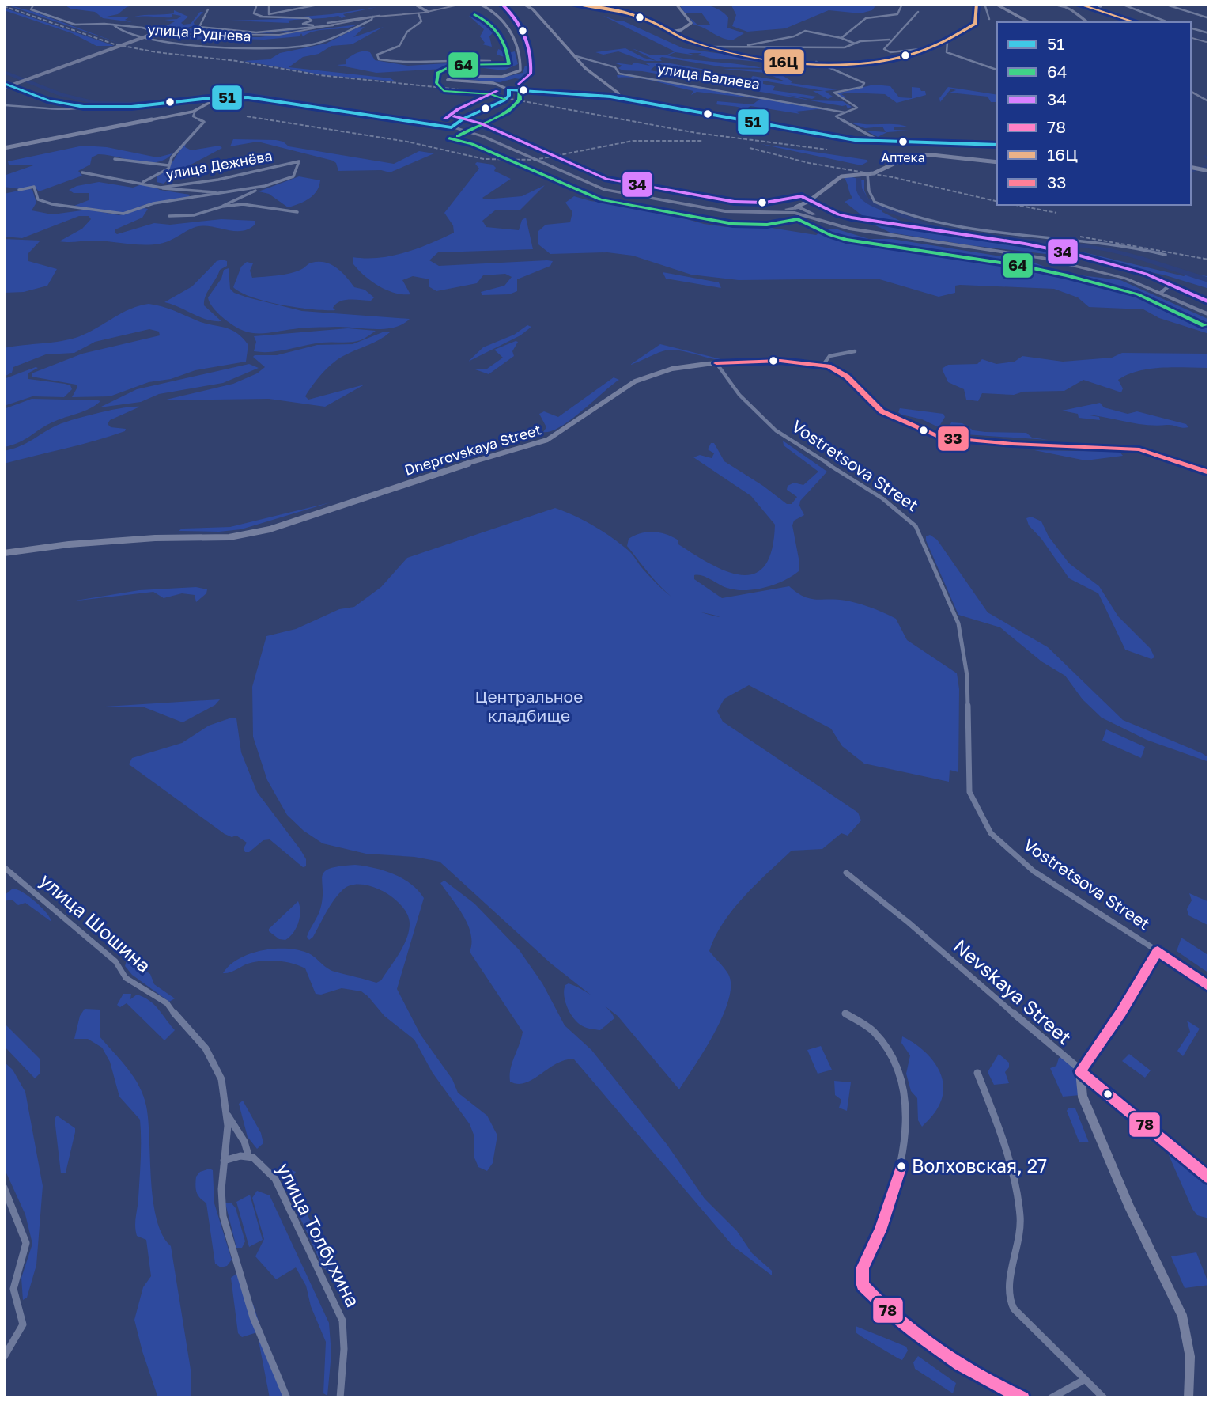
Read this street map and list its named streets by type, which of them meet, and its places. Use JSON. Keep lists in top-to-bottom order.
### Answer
{
  "streets": {
    "main road": ["Dneprovskaya Street", "Vostretsova Street"],
    "street": [
      "улица Руднева",
      "улица Баляева",
      "улица Дежнёва",
      "улица Шошина",
      "Nevskaya Street",
      "улица Толбухина"
    ]
  },
  "crossings": [
    ["Dneprovskaya Street", "Vostretsova Street"],
    ["улица Шошина", "улица Толбухина"]
  ],
  "parks": ["Центральное кладбище"],
  "places": ["Аптека", "Волховская, 27"],
  "lines": [
    "transit line 34",
    "transit line 16Ц",
    "transit line 64",
    "transit line 51",
    "transit line 33",
    "transit line 78"
  ],
  "legend": [
    "51",
    "64",
    "34",
    "78",
    "16Ц",
    "33"
  ]
}
